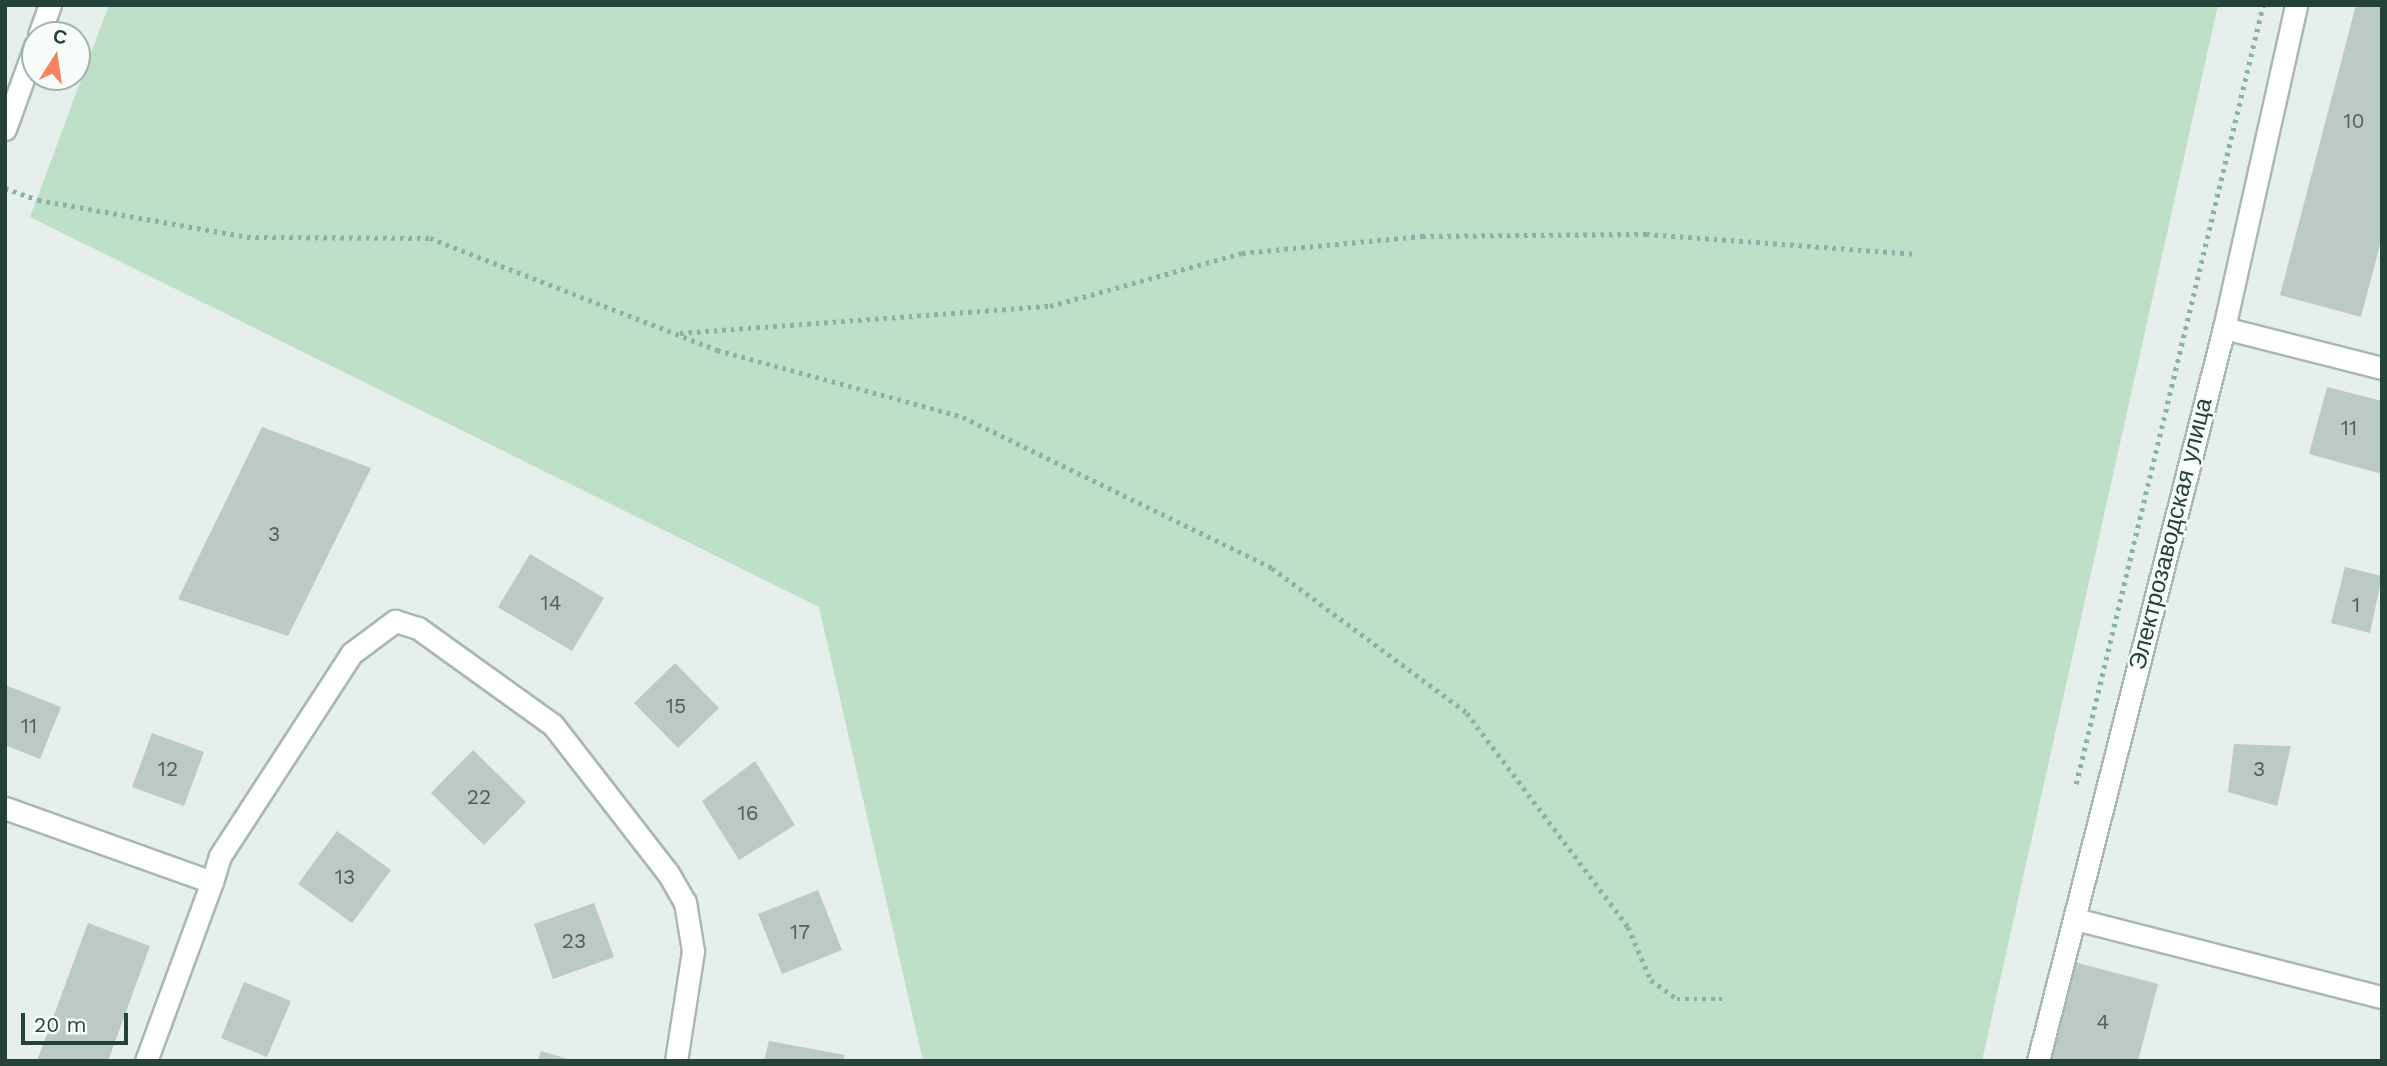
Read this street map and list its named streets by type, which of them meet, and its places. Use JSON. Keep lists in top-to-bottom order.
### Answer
{
  "streets": {
    "street": ["Электрозаводская улица"]
  },
  "house_numbers": [
    "10",
    "11",
    "3",
    "14",
    "1",
    "15",
    "11",
    "12",
    "3",
    "22",
    "16",
    "13",
    "17",
    "23",
    "4"
  ],
  "scale_bar": "20 m",
  "north": "top"
}
